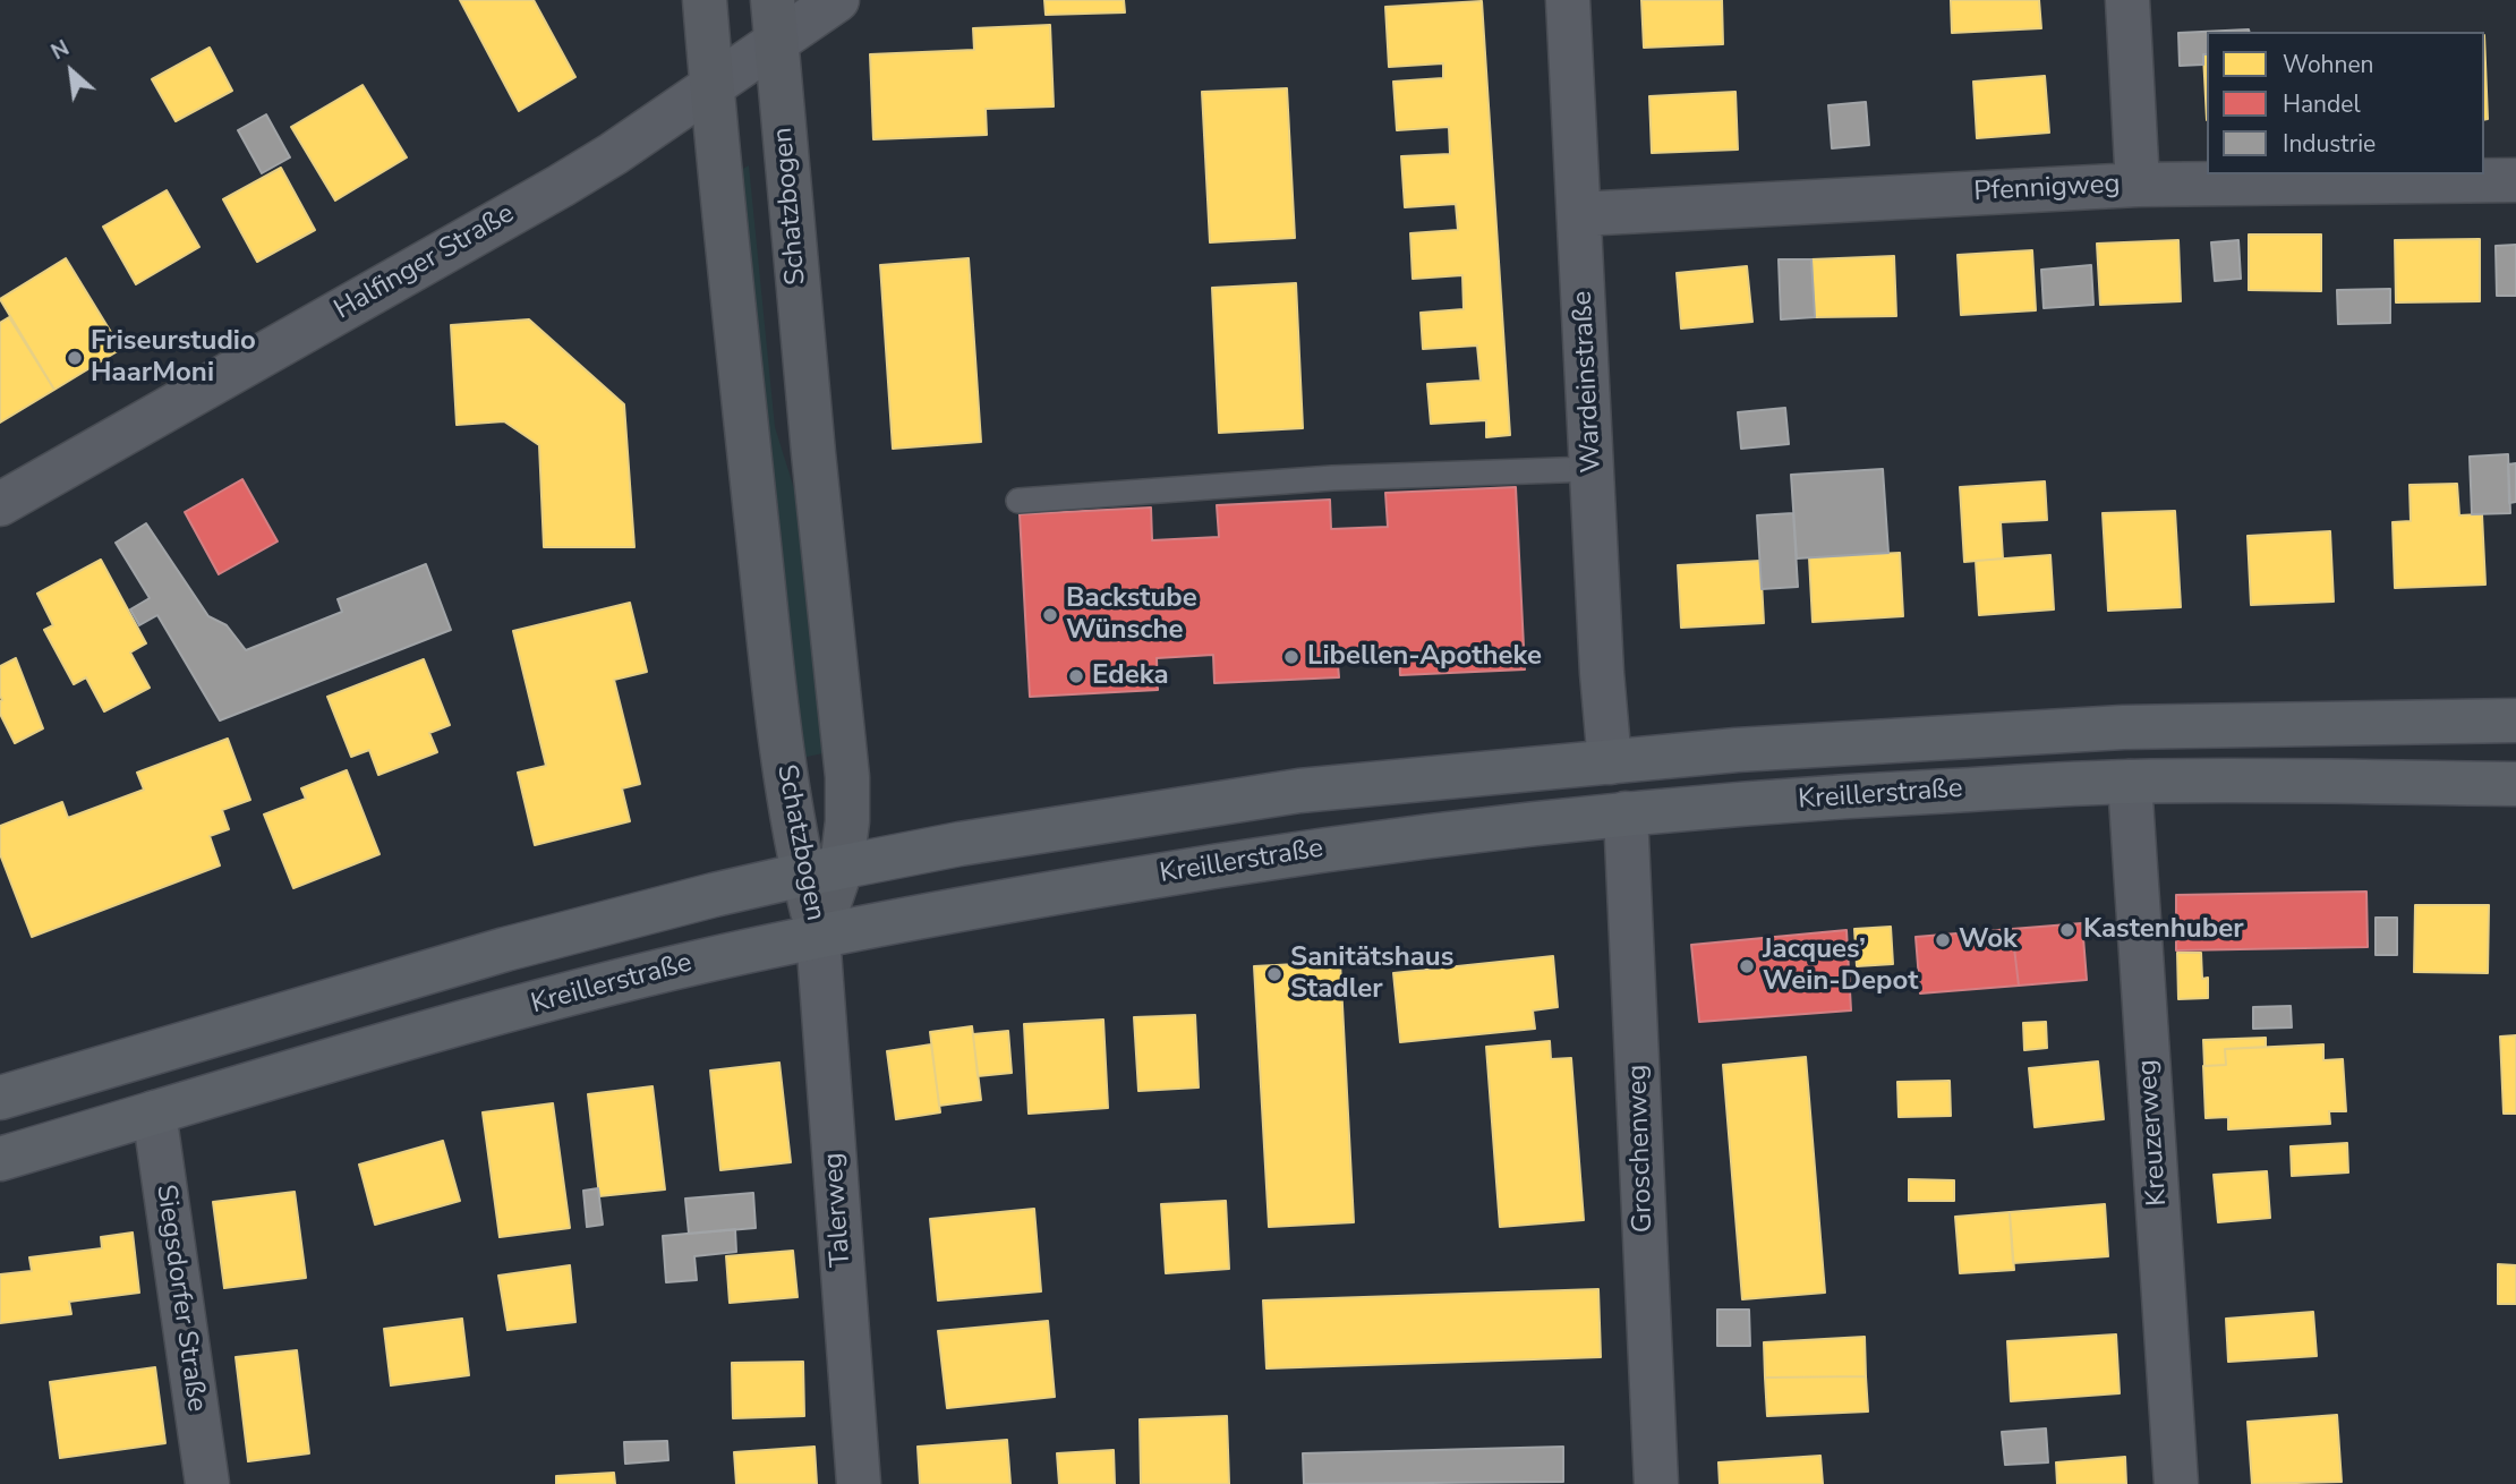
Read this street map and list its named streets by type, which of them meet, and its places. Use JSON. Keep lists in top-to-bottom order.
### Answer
{
  "streets": {
    "main road": ["Schatzbogen", "Kreillerstraße"],
    "street": [
      "Pfennigweg",
      "Halfinger Straße",
      "Wardeinstraße",
      "Kreuzerweg",
      "Groschenweg",
      "Talerweg",
      "Siegsdorfer Straße"
    ]
  },
  "crossings": [
    ["Pfennigweg", "Wardeinstraße"],
    ["Schatzbogen", "Halfinger Straße"],
    ["Schatzbogen", "Kreillerstraße"],
    ["Schatzbogen", "Talerweg"],
    ["Wardeinstraße", "Kreillerstraße"],
    ["Kreillerstraße", "Kreuzerweg"],
    ["Kreillerstraße", "Groschenweg"],
    ["Kreillerstraße", "Talerweg"],
    ["Kreillerstraße", "Siegsdorfer Straße"]
  ],
  "places": [
    "Friseurstudio HaarMoni",
    "Backstube Wünsche",
    "Libellen-Apotheke",
    "Edeka",
    "Kastenhuber",
    "Wok",
    "Jacques’ Wein-Depot",
    "Sanitätshaus Stadler"
  ],
  "legend": ["Wohnen", "Handel", "Industrie"],
  "north": "top left"
}
